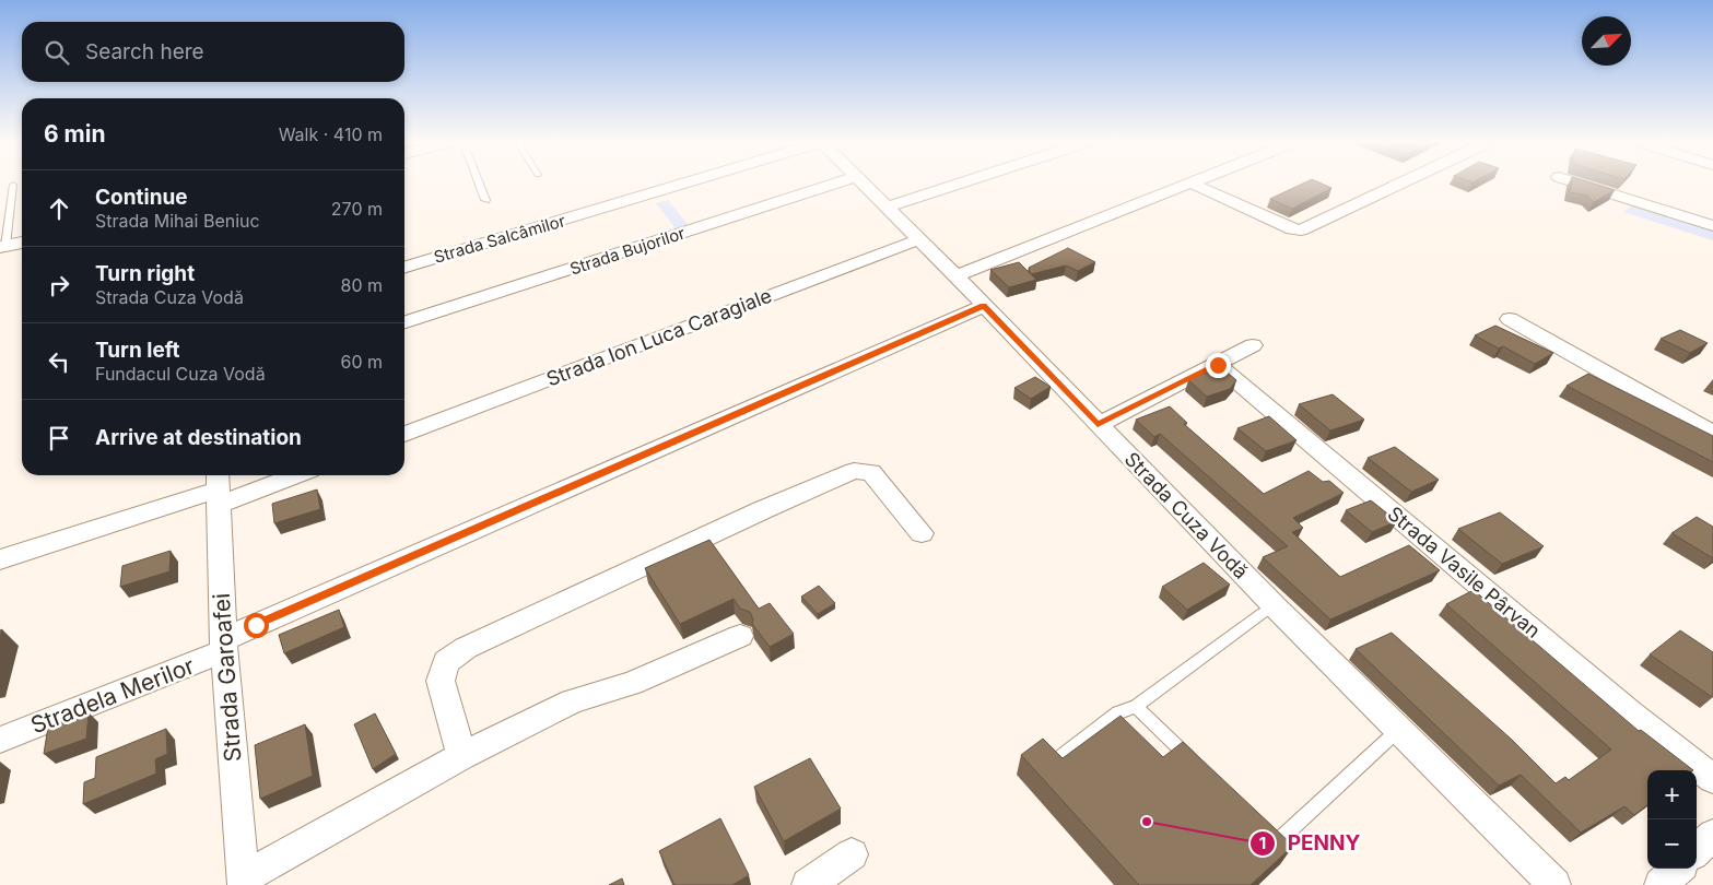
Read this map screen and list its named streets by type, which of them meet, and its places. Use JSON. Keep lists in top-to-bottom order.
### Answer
{
  "streets": {
    "street": [
      "Strada Salcâmilor",
      "Strada Bujorilor",
      "Strada Ion Luca Caragiale",
      "Strada Cuza Vodă",
      "Strada Vasile Pârvan",
      "Strada Garoafei",
      "Stradela Merilor"
    ]
  },
  "crossings": [
    ["Strada Ion Luca Caragiale", "Strada Cuza Vodă"],
    ["Strada Cuza Vodă", "Stradela Merilor"],
    ["Strada Garoafei", "Stradela Merilor"]
  ],
  "places": ["PENNY"],
  "north": "top right",
  "page": {
    "search": "Search here",
    "heading": ["6 min", "Walk · 410 m"],
    "list": [
      ["Continue", "Strada Mihai Beniuc", "270 m"],
      ["Turn right", "Strada Cuza Vodă", "80 m"],
      ["Turn left", "Fundacul Cuza Vodă", "60 m"],
      "Arrive at destination"
    ],
    "map_buttons": ["+", "−"]
  }
}
